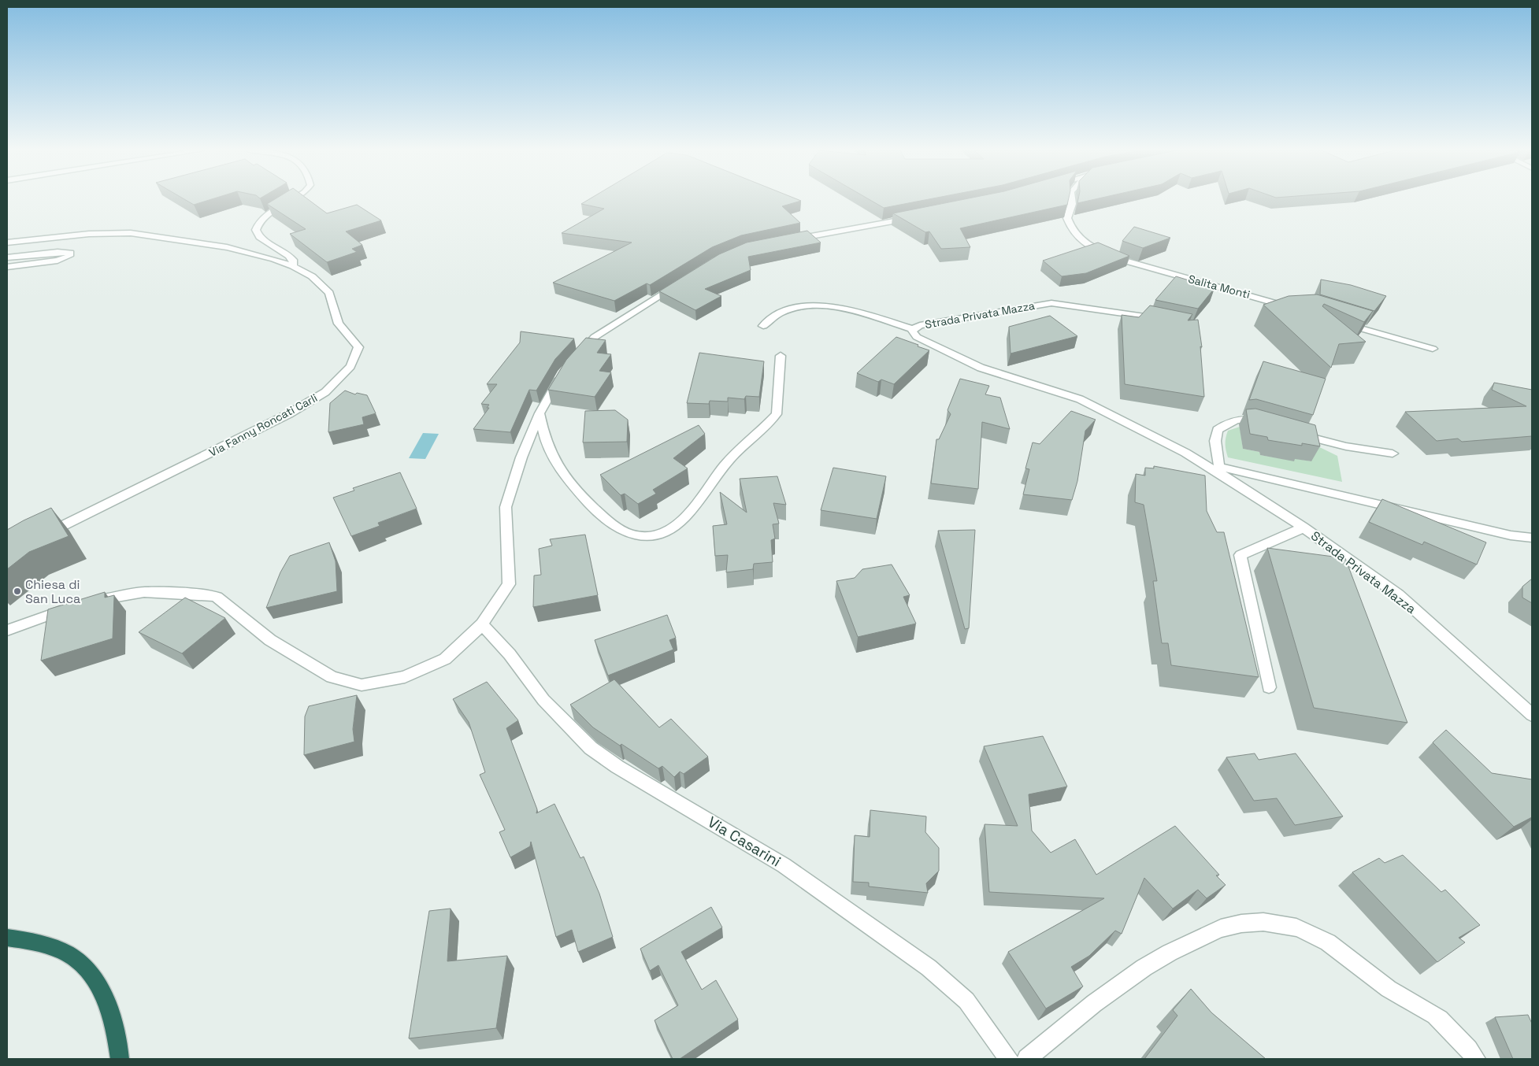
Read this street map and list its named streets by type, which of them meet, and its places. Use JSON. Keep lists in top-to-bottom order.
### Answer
{
  "streets": {
    "street": [
      "Salita Monti",
      "Strada Privata Mazza",
      "Via Fanny Roncati Carli",
      "Via Casarini"
    ]
  },
  "places": ["Chiesa di San Luca"]
}
